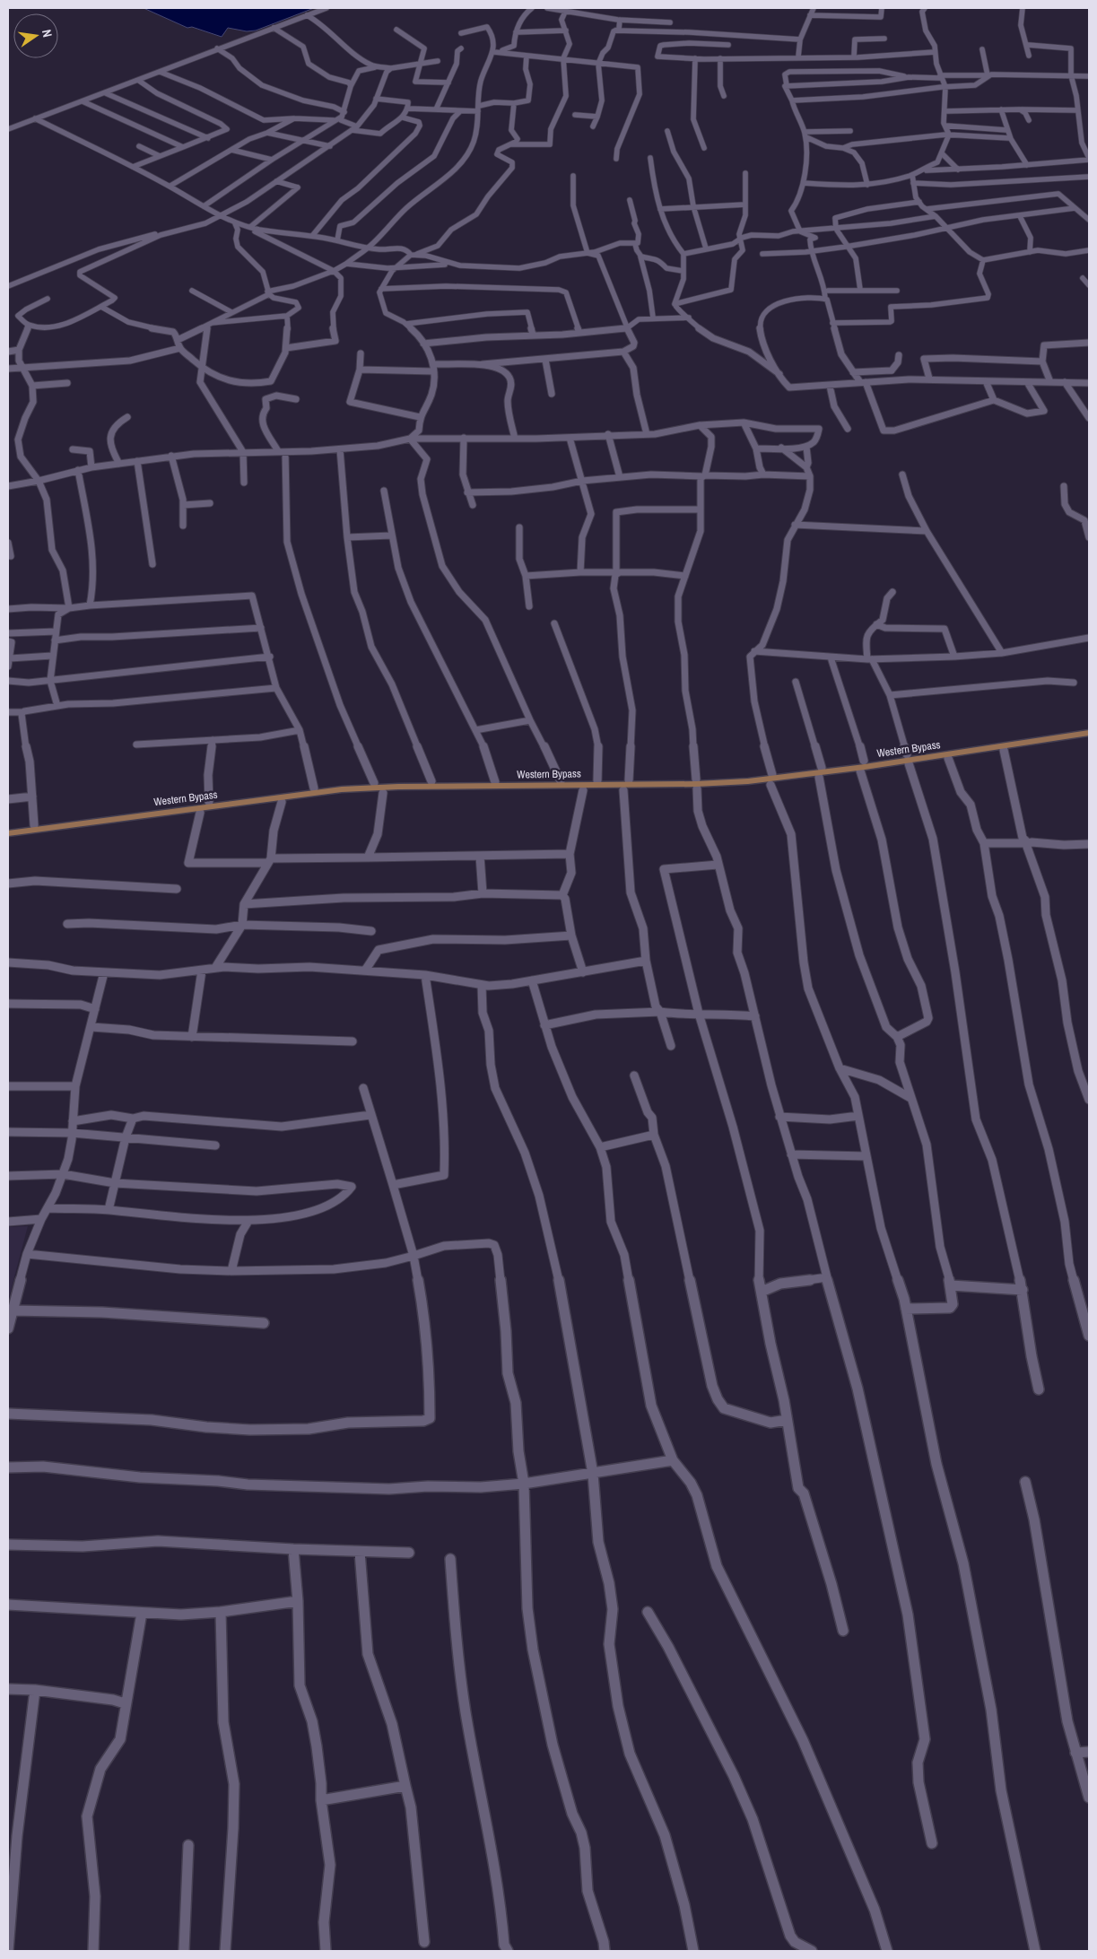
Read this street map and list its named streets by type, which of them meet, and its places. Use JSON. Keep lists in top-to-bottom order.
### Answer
{
  "streets": {
    "main road": ["Western Bypass"]
  },
  "north": "right"
}
